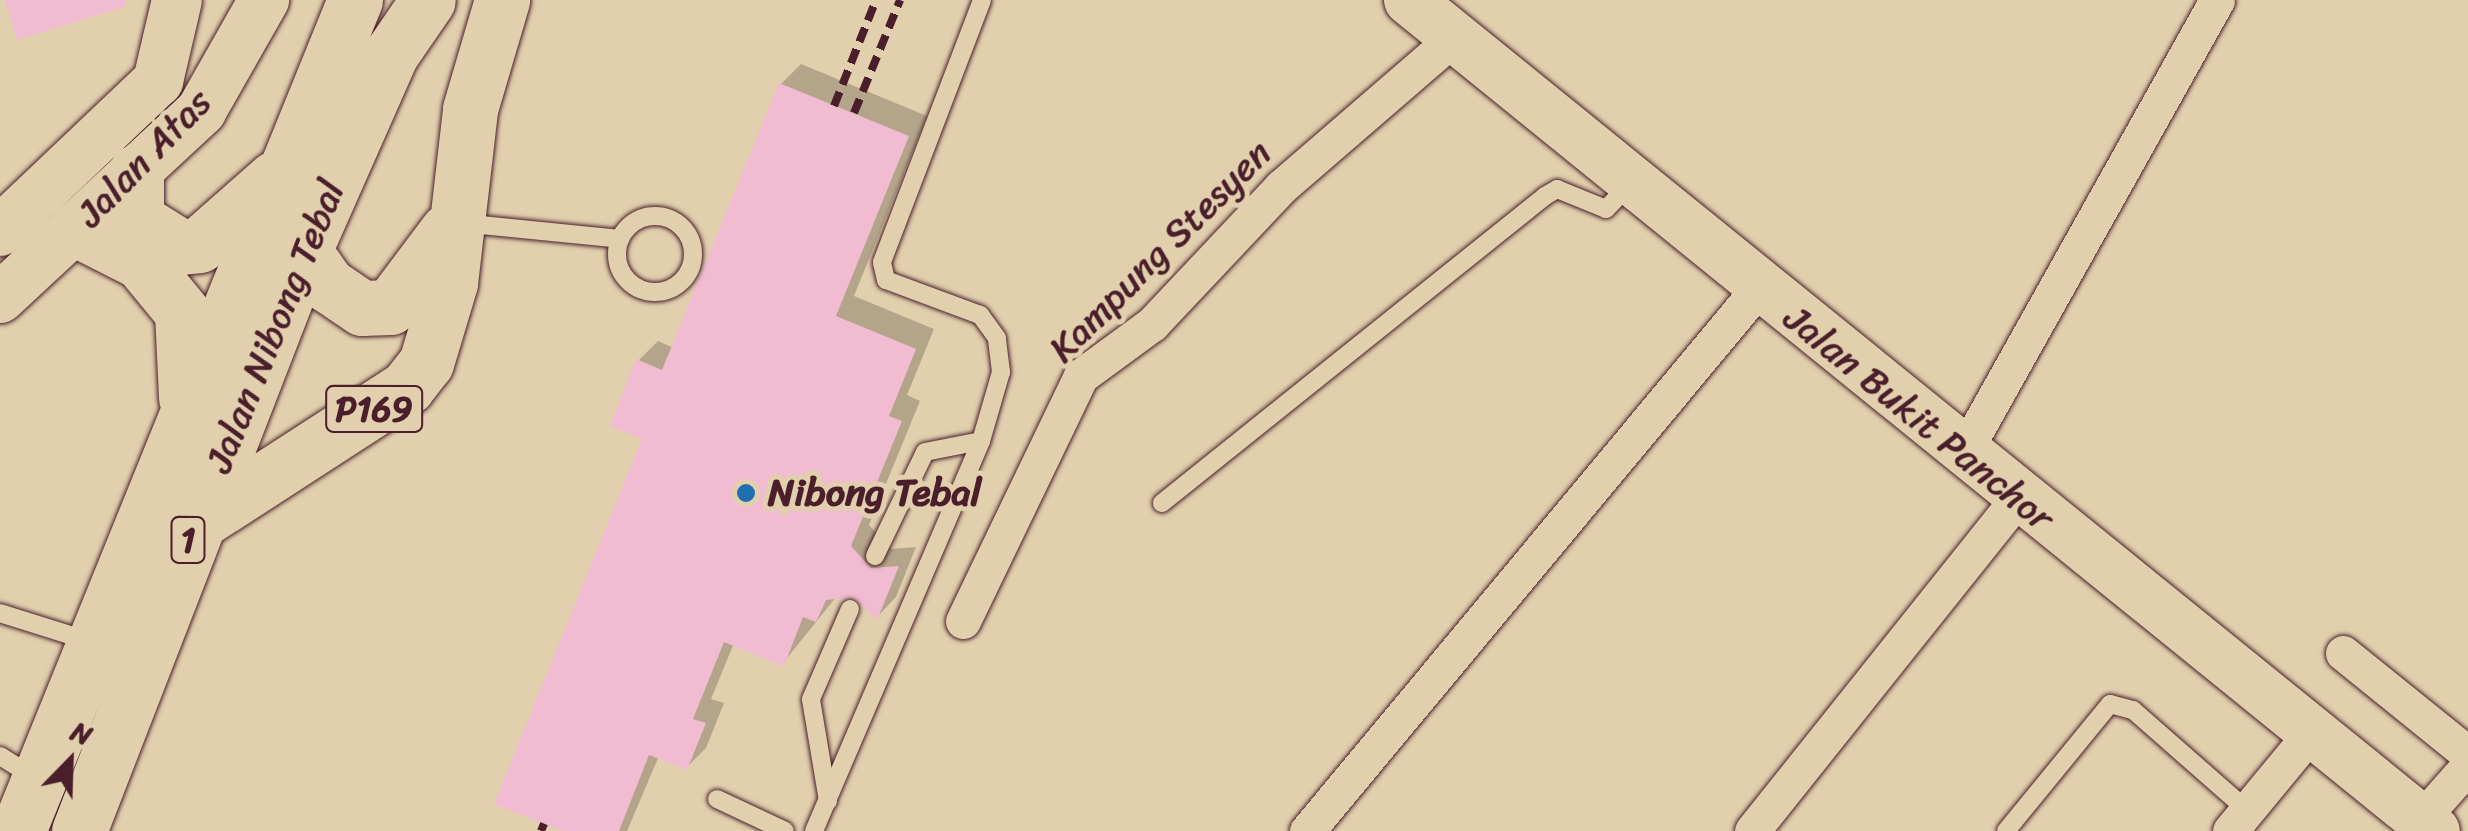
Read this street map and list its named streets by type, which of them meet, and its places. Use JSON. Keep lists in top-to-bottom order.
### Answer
{
  "streets": {
    "highway": ["Jalan Nibong Tebal", "P169", "1"],
    "main road": ["Jalan Atas", "Jalan Bukit Panchor"],
    "street": ["Kampung Stesyen"]
  },
  "crossings": [
    ["Kampung Stesyen", "Jalan Bukit Panchor"],
    ["Jalan Nibong Tebal", "P169"]
  ],
  "places": ["Nibong Tebal"],
  "north": "top right"
}
